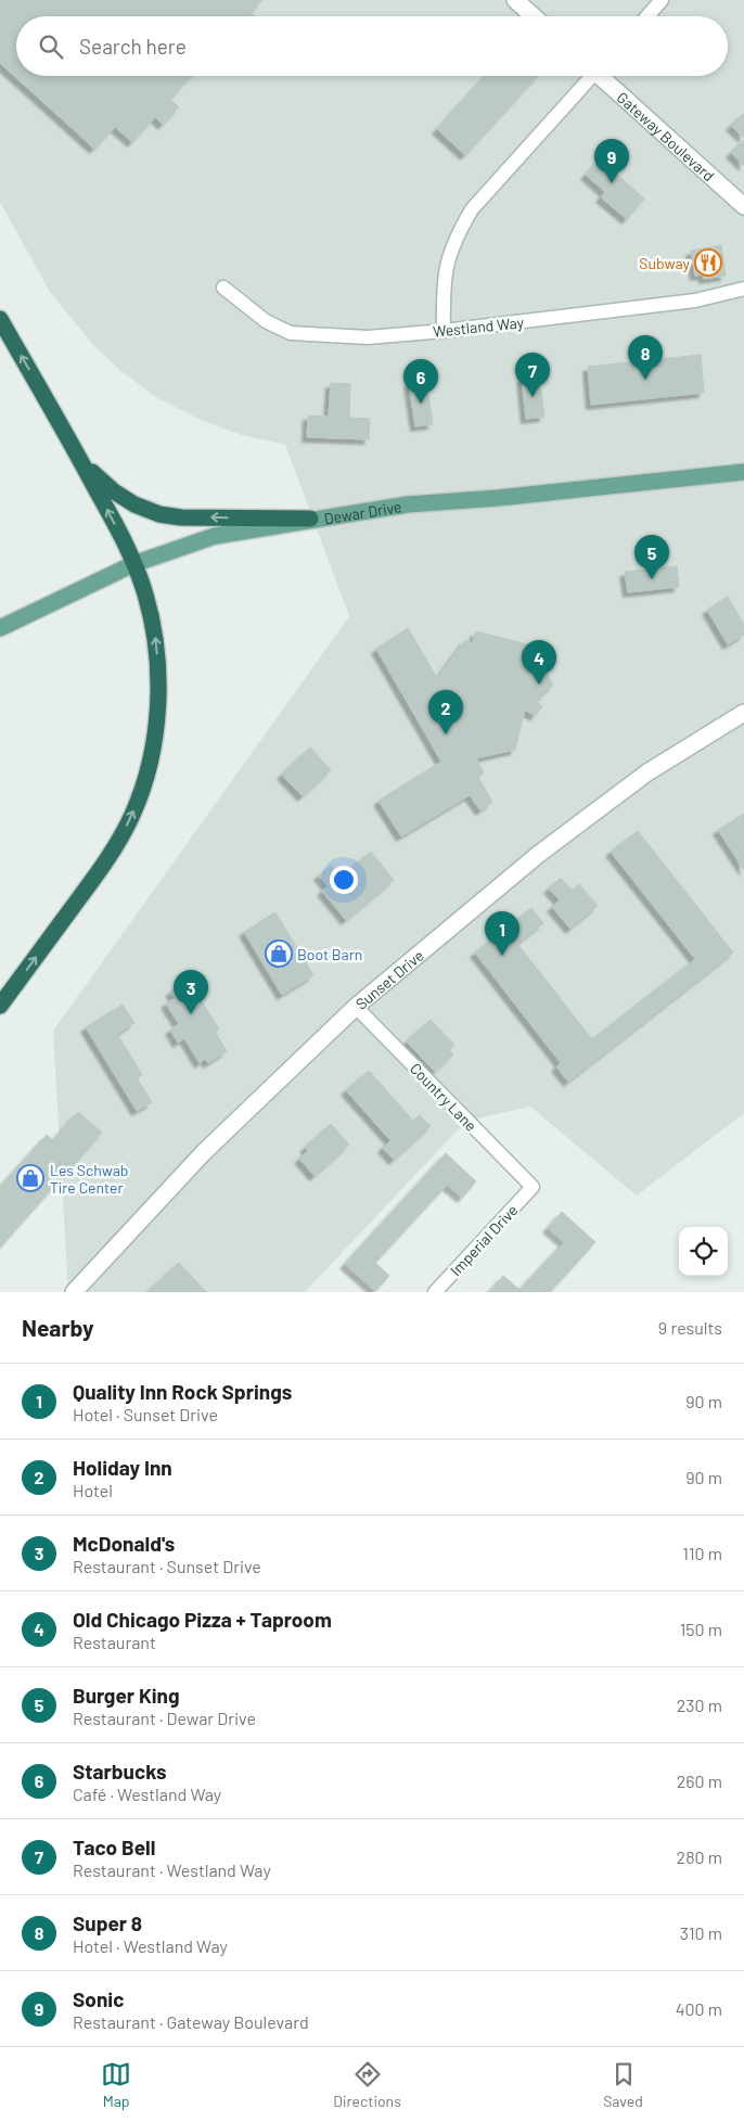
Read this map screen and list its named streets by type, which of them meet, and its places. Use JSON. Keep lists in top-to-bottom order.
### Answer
{
  "streets": {
    "main road": ["Dewar Drive"],
    "street": [
      "Gateway Boulevard",
      "Westland Way",
      "Sunset Drive",
      "Country Lane",
      "Imperial Drive"
    ]
  },
  "crossings": [
    ["Sunset Drive", "Country Lane"],
    ["Country Lane", "Imperial Drive"]
  ],
  "places": {
    "restaurant": ["Subway"],
    "shop": ["Boot Barn", "Les Schwab Tire Center"]
  },
  "page": {
    "search": "Search here",
    "pins": [
      "9",
      "8",
      "7",
      "6",
      "5",
      "4",
      "2",
      "1",
      "3"
    ],
    "heading": ["Nearby", "9 results"],
    "list": [
      {
        "mark": "1",
        "name": "Quality Inn Rock Springs",
        "note": "Hotel · Sunset Drive",
        "value": "90 m"
      },
      {
        "mark": "2",
        "name": "Holiday Inn",
        "note": "Hotel",
        "value": "90 m"
      },
      {
        "mark": "3",
        "name": "McDonald's",
        "note": "Restaurant · Sunset Drive",
        "value": "110 m"
      },
      {
        "mark": "4",
        "name": "Old Chicago Pizza + Taproom",
        "note": "Restaurant",
        "value": "150 m"
      },
      {
        "mark": "5",
        "name": "Burger King",
        "note": "Restaurant · Dewar Drive",
        "value": "230 m"
      },
      {
        "mark": "6",
        "name": "Starbucks",
        "note": "Café · Westland Way",
        "value": "260 m"
      },
      {
        "mark": "7",
        "name": "Taco Bell",
        "note": "Restaurant · Westland Way",
        "value": "280 m"
      },
      {
        "mark": "8",
        "name": "Super 8",
        "note": "Hotel · Westland Way",
        "value": "310 m"
      },
      {
        "mark": "9",
        "name": "Sonic",
        "note": "Restaurant · Gateway Boulevard",
        "value": "400 m"
      }
    ],
    "nav": ["Map", "Directions", "Saved"]
  }
}
